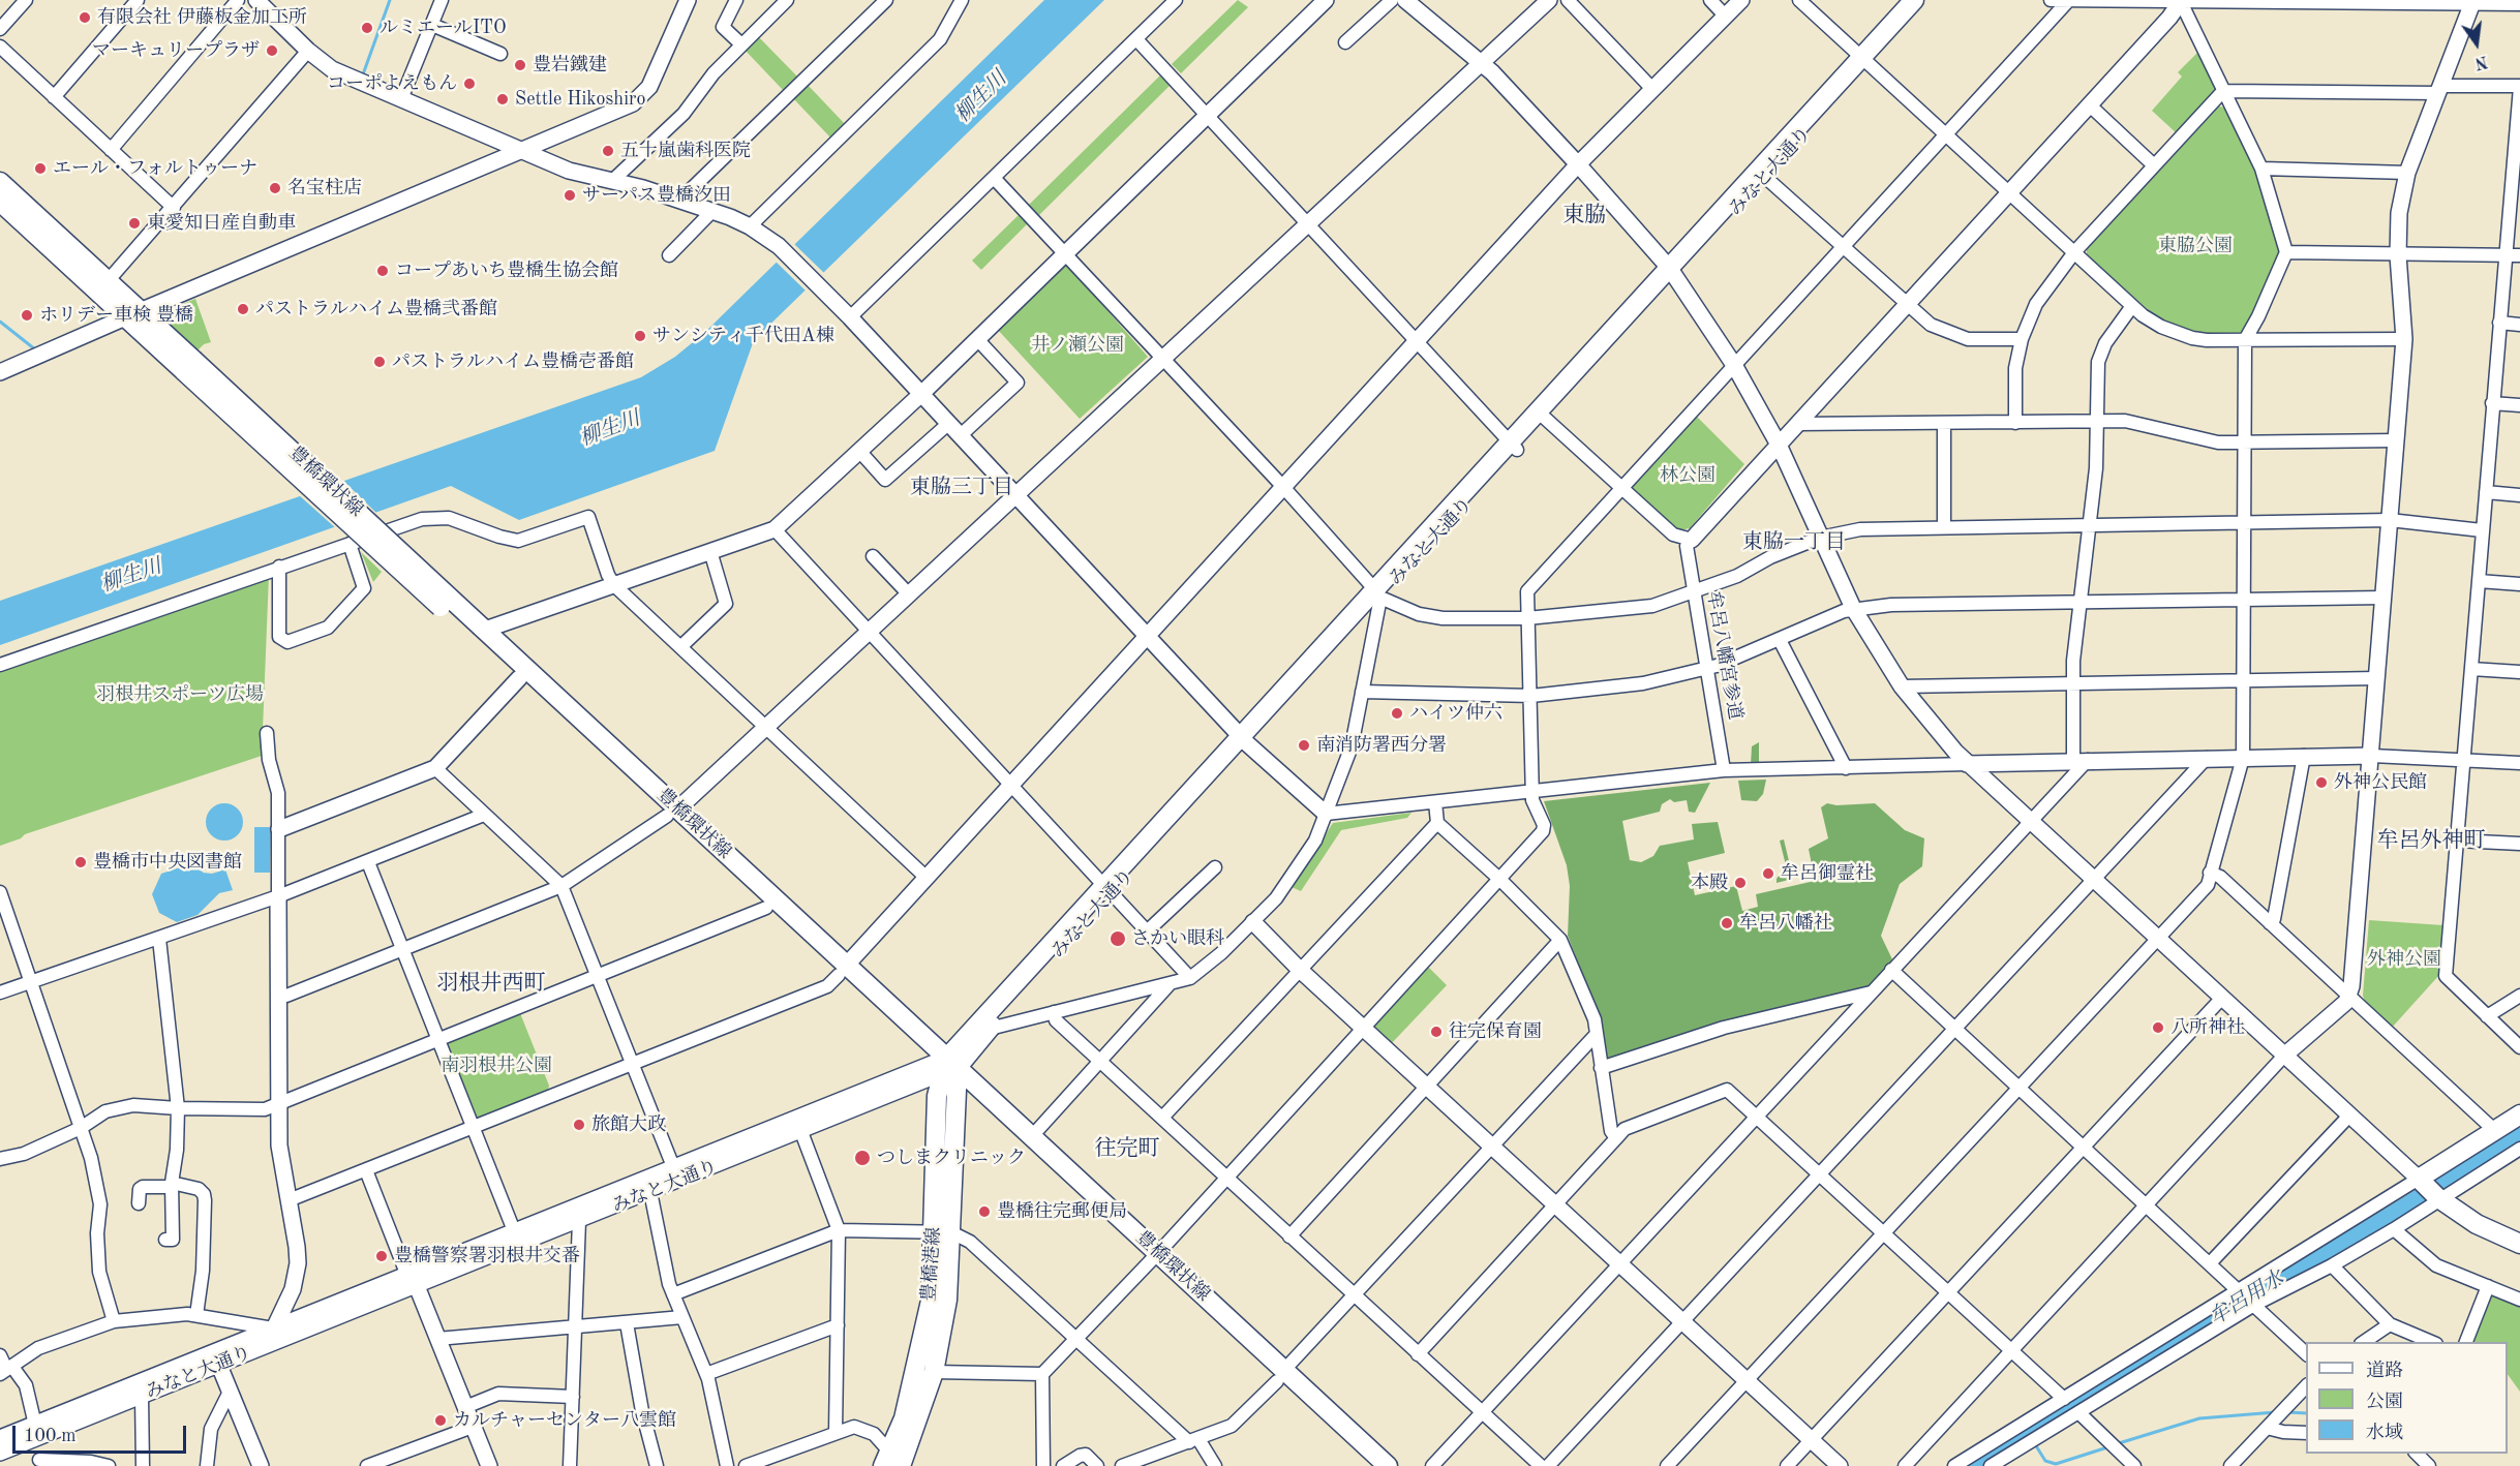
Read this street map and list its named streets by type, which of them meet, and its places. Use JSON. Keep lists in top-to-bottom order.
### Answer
{
  "streets": {
    "main road": ["みなと大通り", "豊橋環状線", "豊橋港線"],
    "street": ["牟呂八幡宮参道"]
  },
  "crossings": [
    ["みなと大通り", "豊橋環状線"],
    ["みなと大通り", "豊橋港線"],
    ["豊橋環状線", "豊橋港線"]
  ],
  "districts": [
    "東脇",
    "東脇三丁目",
    "東脇一丁目",
    "牟呂外神町",
    "羽根井西町",
    "往完町"
  ],
  "water": ["柳生川", "牟呂用水"],
  "parks": [
    "東脇公園",
    "井ノ瀬公園",
    "林公園",
    "羽根井スポーツ広場",
    "外神公園",
    "南羽根井公園"
  ],
  "places": [
    "有限会社 伊藤板金加工所",
    "ルミエールITO",
    "マーキュリープラザ",
    "豊岩鐵建",
    "コーポよえもん",
    "Settle Hikoshiro",
    "五十嵐歯科医院",
    "エール・フォルトゥーナ",
    "名宝柱店",
    "サーパス豊橋汐田",
    "東愛知日産自動車",
    "コープあいち豊橋生協会館",
    "パストラルハイム豊橋弐番館",
    "ホリデー車検 豊橋",
    "サンシティ千代田A棟",
    "パストラルハイム豊橋壱番館",
    "ハイツ仲六",
    "南消防署西分署",
    "外神公民館",
    "豊橋市中央図書館",
    "牟呂御霊社",
    "本殿",
    "牟呂八幡社",
    "さかい眼科",
    "八所神社",
    "往完保育園",
    "旅館大政",
    "つしまクリニック",
    "豊橋往完郵便局",
    "豊橋警察署羽根井交番",
    "カルチャーセンター八雲館"
  ],
  "legend": ["道路", "公園", "水域"],
  "scale_bar": "100 m",
  "north": "bottom"
}
